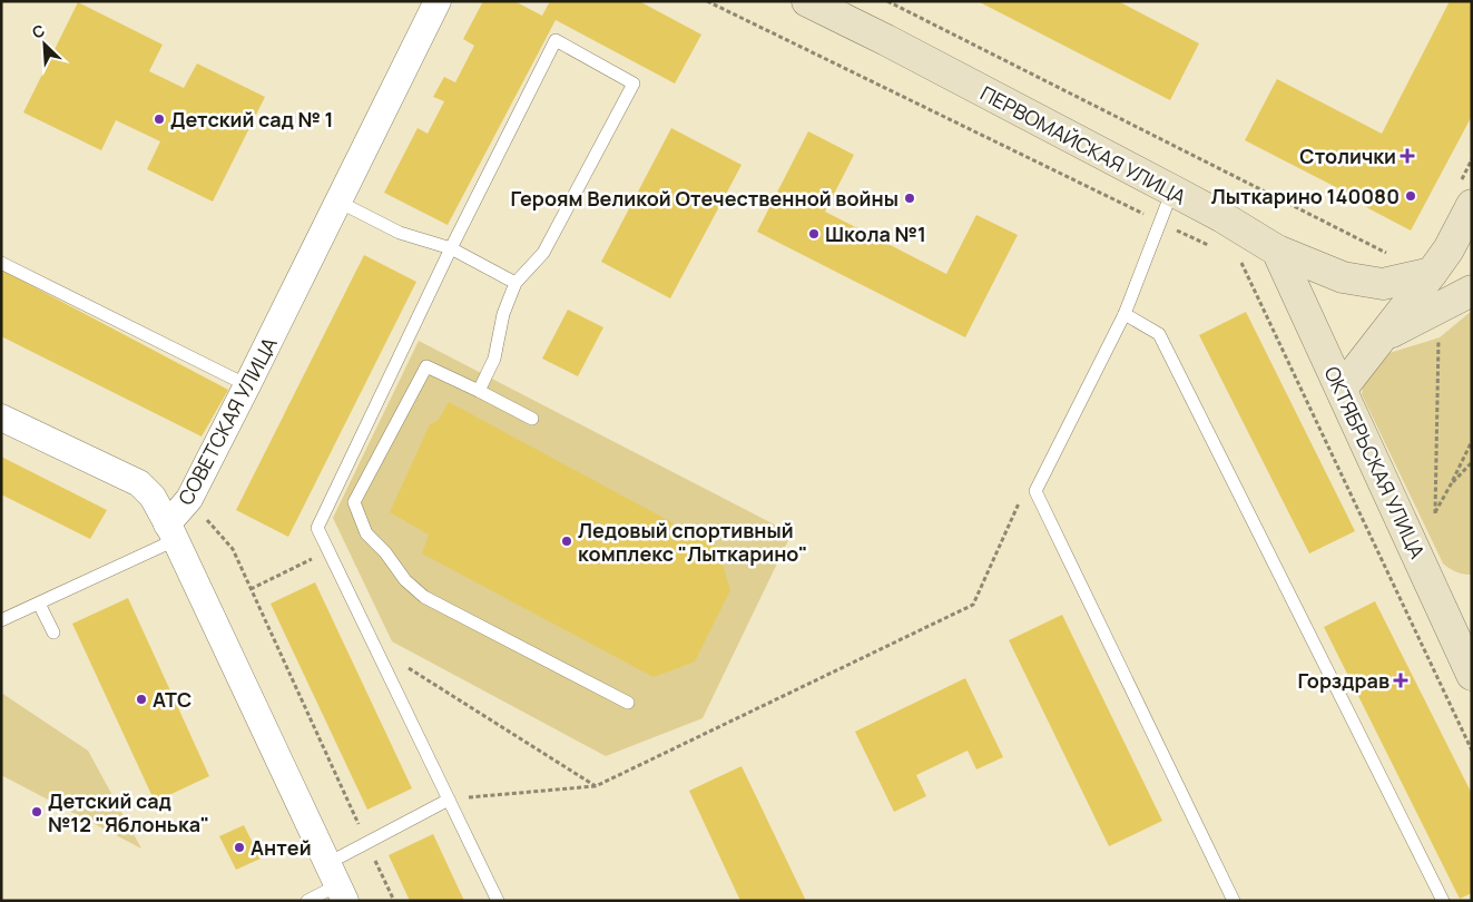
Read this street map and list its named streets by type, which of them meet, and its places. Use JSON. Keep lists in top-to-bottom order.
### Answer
{
  "streets": {
    "street": ["ПЕРВОМАЙСКАЯ УЛИЦА", "СОВЕТСКАЯ УЛИЦА", "ОКТЯБРЬСКАЯ УЛИЦА"]
  },
  "crossings": [
    ["ПЕРВОМАЙСКАЯ УЛИЦА", "ОКТЯБРЬСКАЯ УЛИЦА"]
  ],
  "places": {
    "other": [
      "Детский сад № 1",
      "Лыткарино 140080",
      "Героям Великой Отечественной войны",
      "Школа №1",
      "Ледовый спортивный комплекс \"Лыткарино\"",
      "АТС",
      "Детский сад №12 \"Яблонька\"",
      "Антей"
    ],
    "health": ["Столички", "Горздрав"]
  },
  "north": "top left"
}
